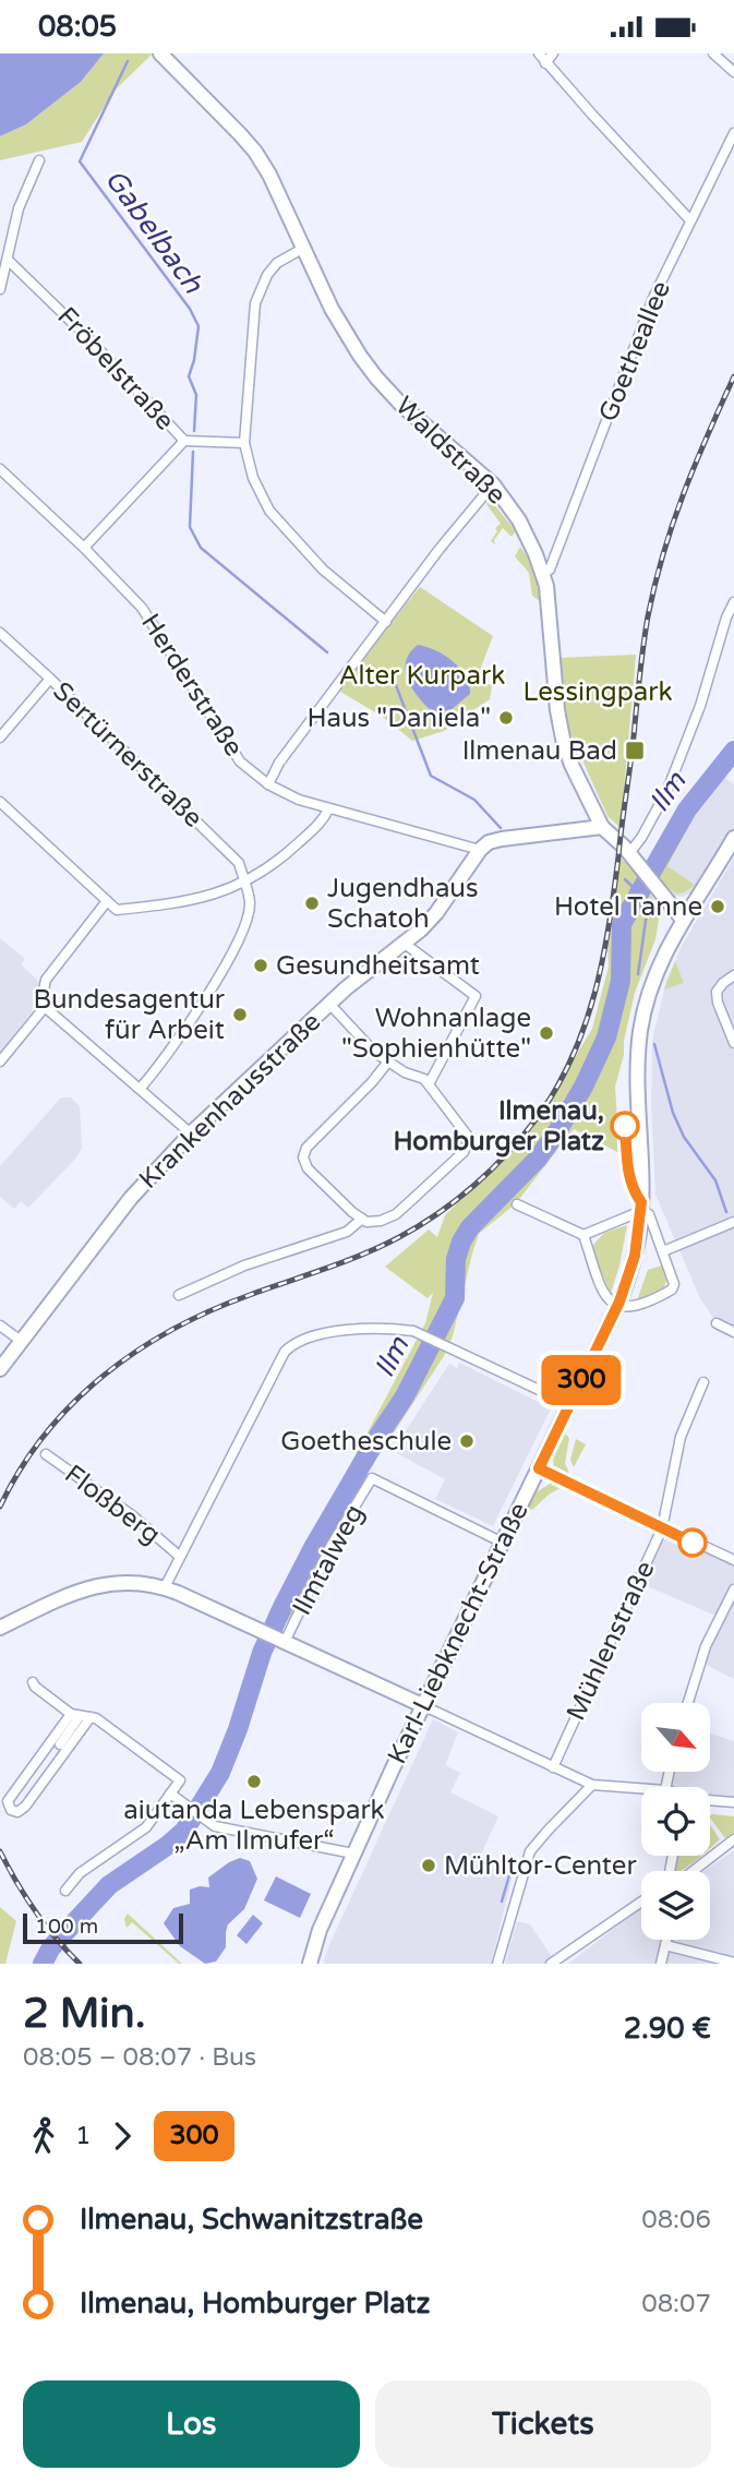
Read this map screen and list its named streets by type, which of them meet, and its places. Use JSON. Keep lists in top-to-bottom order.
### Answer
{
  "streets": {
    "street": [
      "Goetheallee",
      "Fröbelstraße",
      "Waldstraße",
      "Herderstraße",
      "Sertürnerstraße",
      "Krankenhausstraße",
      "Floßberg",
      "Ilmtalweg",
      "Karl-Liebknecht-Straße",
      "Mühlenstraße"
    ]
  },
  "crossings": [
    ["Goetheallee", "Waldstraße"],
    ["Fröbelstraße", "Herderstraße"],
    ["Waldstraße", "Karl-Liebknecht-Straße"],
    ["Herderstraße", "Krankenhausstraße"],
    ["Ilmtalweg", "Karl-Liebknecht-Straße"]
  ],
  "water": ["Gabelbach", "Ilm"],
  "parks": ["Alter Kurpark", "Lessingpark"],
  "places": {
    "other": [
      "Haus \"Daniela\"",
      "Jugendhaus Schatoh",
      "Hotel Tanne",
      "Gesundheitsamt",
      "Bundesagentur für Arbeit",
      "Wohnanlage \"Sophienhütte\"",
      "Ilmenau, Homburger Platz",
      "Goetheschule",
      "aiutanda Lebenspark „Am Ilmufer“",
      "Mühltor-Center"
    ],
    "transit": ["Ilmenau Bad"]
  },
  "lines": ["bus line 300"],
  "scale_bar": "100 m",
  "north": "bottom right",
  "page": {
    "status": "08:05",
    "on_map": "300",
    "scale": "100 m",
    "heading": ["2 Min.", "08:05 – 08:07 · Bus", "2.90 €"],
    "legs": ["1", "300"],
    "list": [
      {
        "name": "Ilmenau, Schwanitzstraße",
        "value": "08:06"
      },
      {
        "name": "Ilmenau, Homburger Platz",
        "value": "08:07"
      }
    ],
    "buttons": ["Los", "Tickets"]
  }
}
